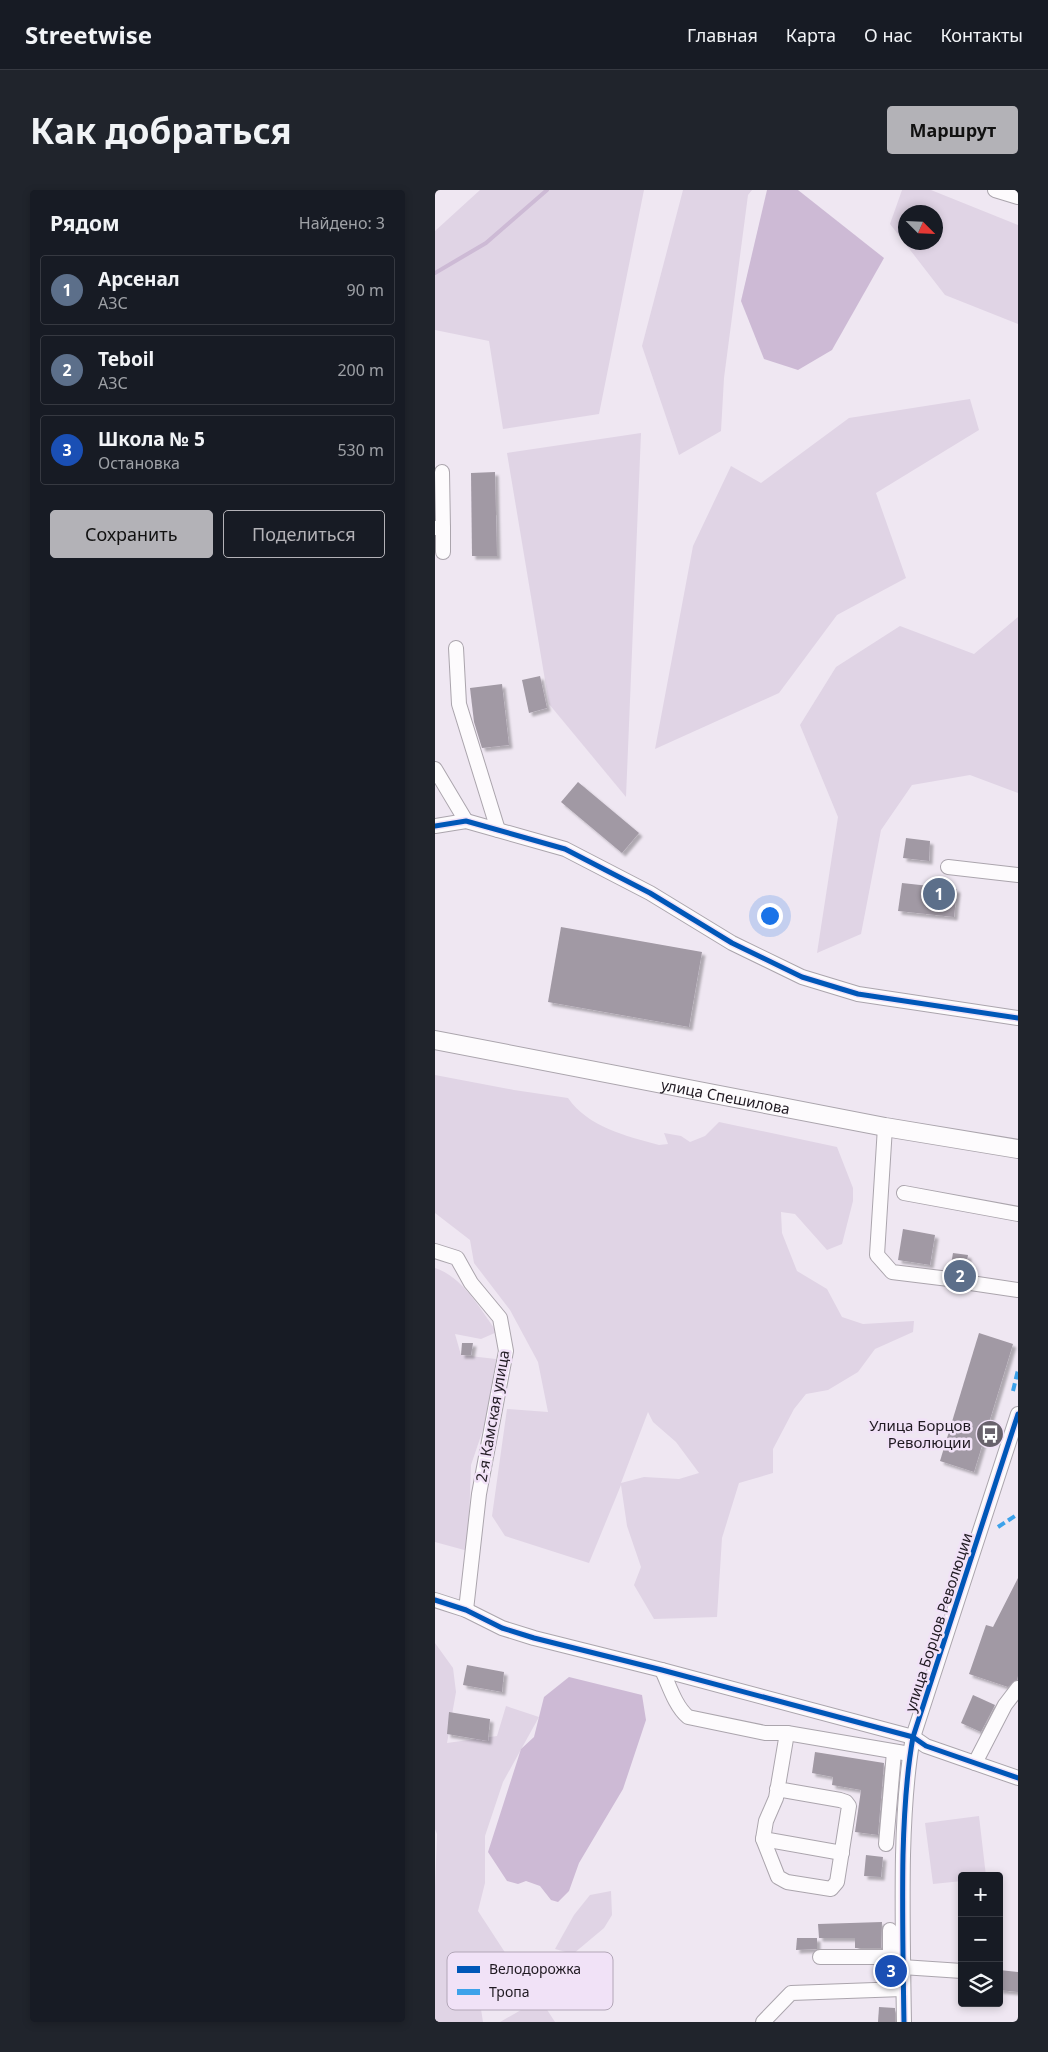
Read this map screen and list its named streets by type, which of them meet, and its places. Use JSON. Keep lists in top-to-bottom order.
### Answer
{
  "streets": {
    "main road": ["улица Спешилова"],
    "street": ["2-я Камская улица", "улица Борцов Революции"]
  },
  "places": {
    "bus stop": ["Улица Борцов Революции"]
  },
  "legend": ["Велодорожка", "Тропа"],
  "north": "bottom right",
  "page": {
    "header": "Streetwise",
    "nav": [
      "Главная",
      "Карта",
      "О нас",
      "Контакты"
    ],
    "buttons": [
      "Маршрут",
      ["Сохранить", "Поделиться"]
    ],
    "title": "Как добраться",
    "heading": ["Рядом", "Найдено: 3"],
    "list": [
      {
        "mark": "1",
        "name": "Арсенал",
        "note": "АЗС",
        "value": "90 m"
      },
      {
        "mark": "2",
        "name": "Teboil",
        "note": "АЗС",
        "value": "200 m"
      },
      {
        "mark": "3",
        "name": "Школа № 5",
        "note": "Остановка",
        "value": "530 m"
      }
    ],
    "pins": ["1", "2", "3"],
    "map_buttons": ["+", "−"]
  }
}
